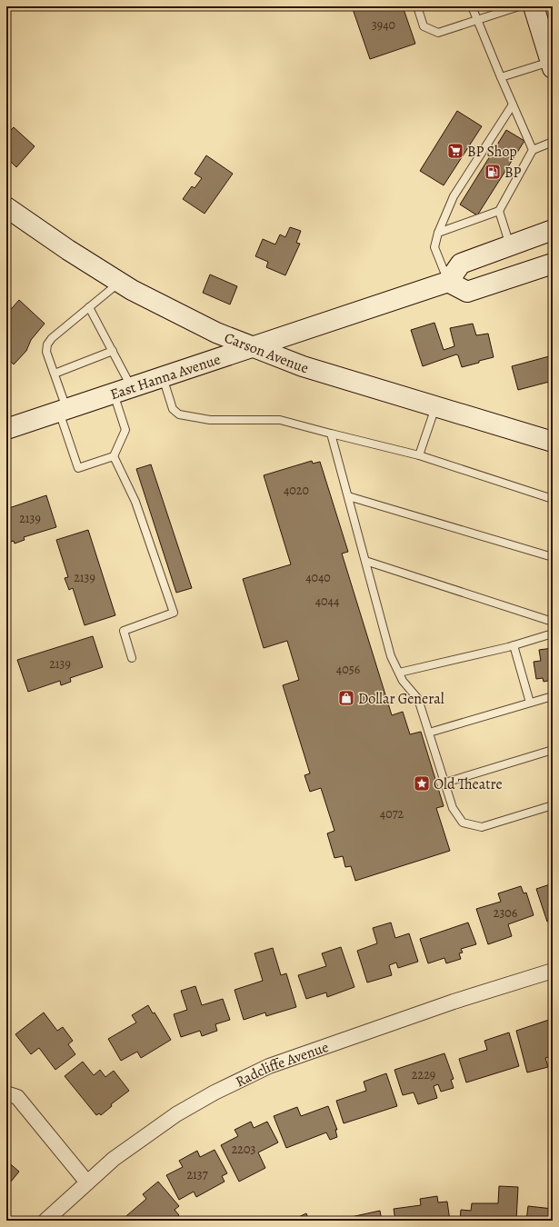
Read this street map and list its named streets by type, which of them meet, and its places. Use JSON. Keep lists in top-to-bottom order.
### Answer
{
  "streets": {
    "main road": ["Carson Avenue", "East Hanna Avenue"],
    "street": ["Radcliffe Avenue"]
  },
  "crossings": [
    ["Carson Avenue", "East Hanna Avenue"]
  ],
  "places": {
    "supermarket": ["BP Shop"],
    "fuel station": ["BP"],
    "shop": ["Dollar General"],
    "place": ["Old Theatre"]
  },
  "house_numbers": [
    "3940",
    "4020",
    "2139",
    "2139",
    "4040",
    "4044",
    "2139",
    "4056",
    "4072",
    "2306",
    "2229",
    "2203",
    "2137"
  ]
}
